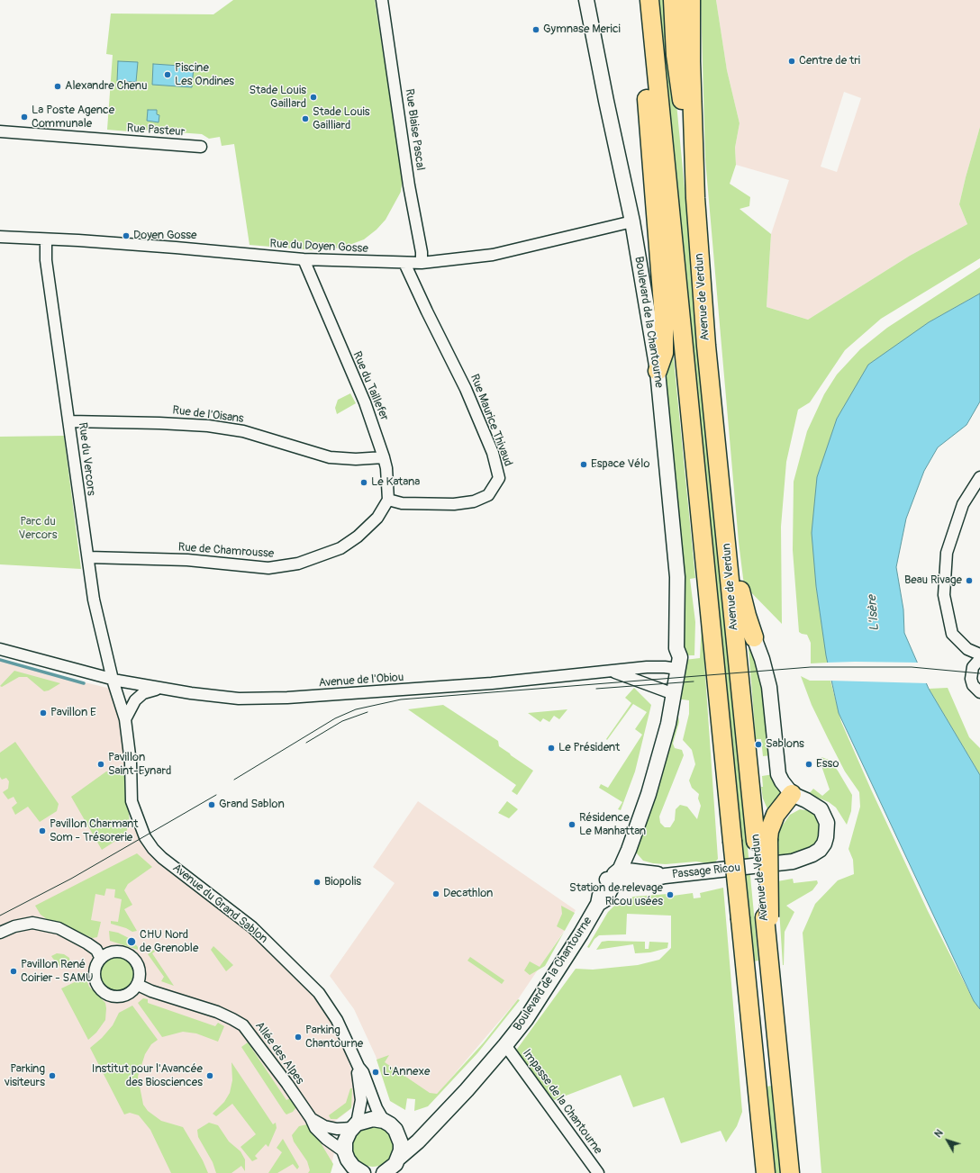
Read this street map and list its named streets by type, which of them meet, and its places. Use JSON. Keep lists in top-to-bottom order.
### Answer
{
  "streets": {
    "main road": ["Avenue de Verdun"],
    "street": [
      "Rue Blaise Pascal",
      "Rue Pasteur",
      "Rue du Doyen Gosse",
      "Boulevard de la Chantourne",
      "Rue du Taillefer",
      "Rue de l'Oisans",
      "Rue Maurice Thivaud",
      "Rue du Vercors",
      "Rue de Chamrousse",
      "Avenue de l'Obiou",
      "Passage Ricou",
      "Avenue du Grand Sablon",
      "Allée des Alpes",
      "Impasse de la Chantourne"
    ]
  },
  "crossings": [
    ["Rue Blaise Pascal", "Rue du Doyen Gosse"],
    ["Rue du Doyen Gosse", "Boulevard de la Chantourne"],
    ["Rue du Doyen Gosse", "Rue du Taillefer"],
    ["Rue du Doyen Gosse", "Rue Maurice Thivaud"],
    ["Rue du Doyen Gosse", "Rue du Vercors"],
    ["Boulevard de la Chantourne", "Avenue de l'Obiou"],
    ["Boulevard de la Chantourne", "Impasse de la Chantourne"],
    ["Rue du Taillefer", "Rue de l'Oisans"],
    ["Rue du Taillefer", "Rue Maurice Thivaud"],
    ["Rue du Taillefer", "Rue de Chamrousse"],
    ["Rue de l'Oisans", "Rue du Vercors"],
    ["Rue Maurice Thivaud", "Rue de Chamrousse"],
    ["Rue du Vercors", "Rue de Chamrousse"],
    ["Rue du Vercors", "Avenue de l'Obiou"],
    ["Avenue du Grand Sablon", "Allée des Alpes"]
  ],
  "water": ["L'Isère"],
  "parks": ["Parc du Vercors"],
  "places": [
    "Gymnase Merici",
    "Centre de tri",
    "Piscine Les Ondines",
    "Alexandre Chenu",
    "Stade Louis Gaillard",
    "La Poste Agence Communale",
    "Stade Louis Gailliard",
    "Doyen Gosse",
    "Espace Vélo",
    "Le Katana",
    "Beau Rivage",
    "Pavillon E",
    "Sablons",
    "Le Président",
    "Pavillon Saint-Eynard",
    "Esso",
    "Grand Sablon",
    "Résidence Le Manhattan",
    "Pavillon Charmant Som - Trésorerie",
    "Biopolis",
    "Decathlon",
    "Station de relevage Ricou usées",
    "CHU Nord de Grenoble",
    "Pavillon René Coirier - SAMU",
    "Parking Chantourne",
    "L'Annexe",
    "Parking visiteurs",
    "Institut pour l'Avancée des Biosciences"
  ],
  "north": "top left"
}
